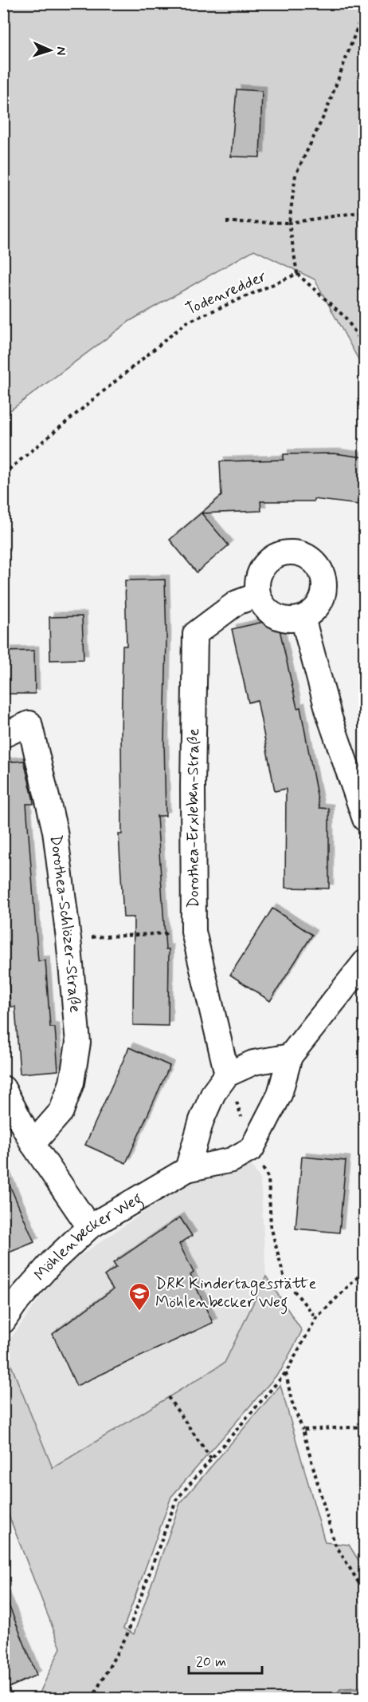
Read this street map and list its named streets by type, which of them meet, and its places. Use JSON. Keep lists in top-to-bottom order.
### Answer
{
  "streets": {
    "street": ["Dorothea-Erxleben-Straße", "Dorothea-Schlözer-Straße", "Möhlenbecker Weg"],
    "path": ["Todenredder"]
  },
  "places": {
    "school or university": ["DRK Kindertagesstätte Möhlenbecker Weg"]
  },
  "scale_bar": "20 m",
  "north": "right"
}
